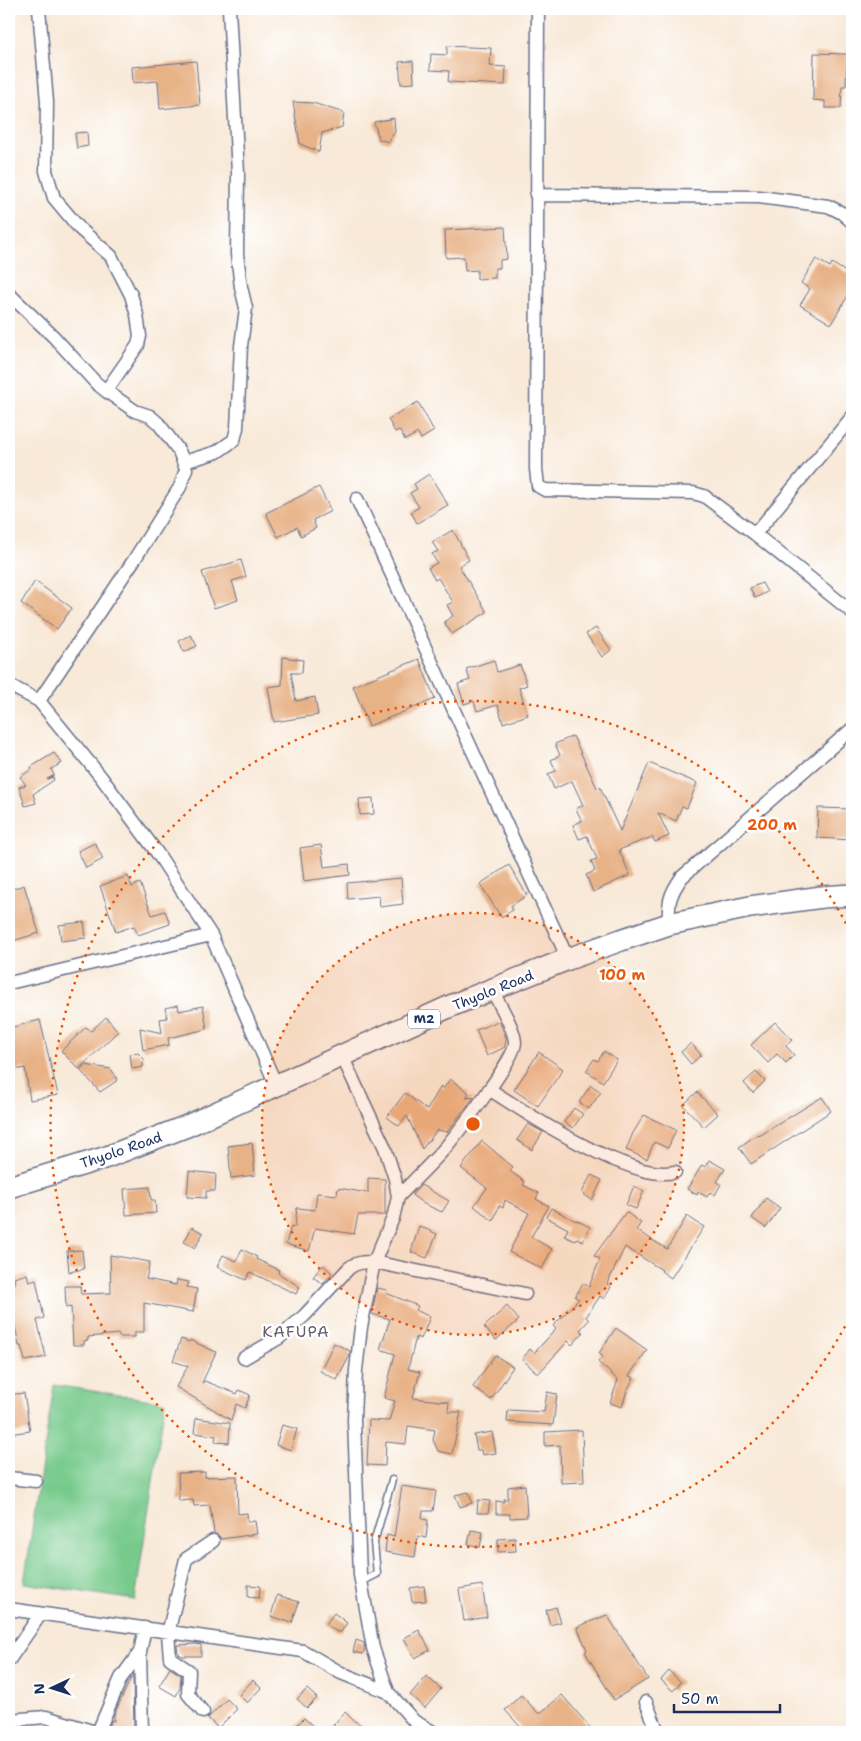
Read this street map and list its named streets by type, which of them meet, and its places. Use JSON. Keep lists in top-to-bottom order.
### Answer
{
  "streets": {
    "highway": ["Thyolo Road", "M2"]
  },
  "districts": ["KAFUPA"],
  "scale_bar": "50 m",
  "north": "left",
  "rings": ["200 m", "100 m"]
}
